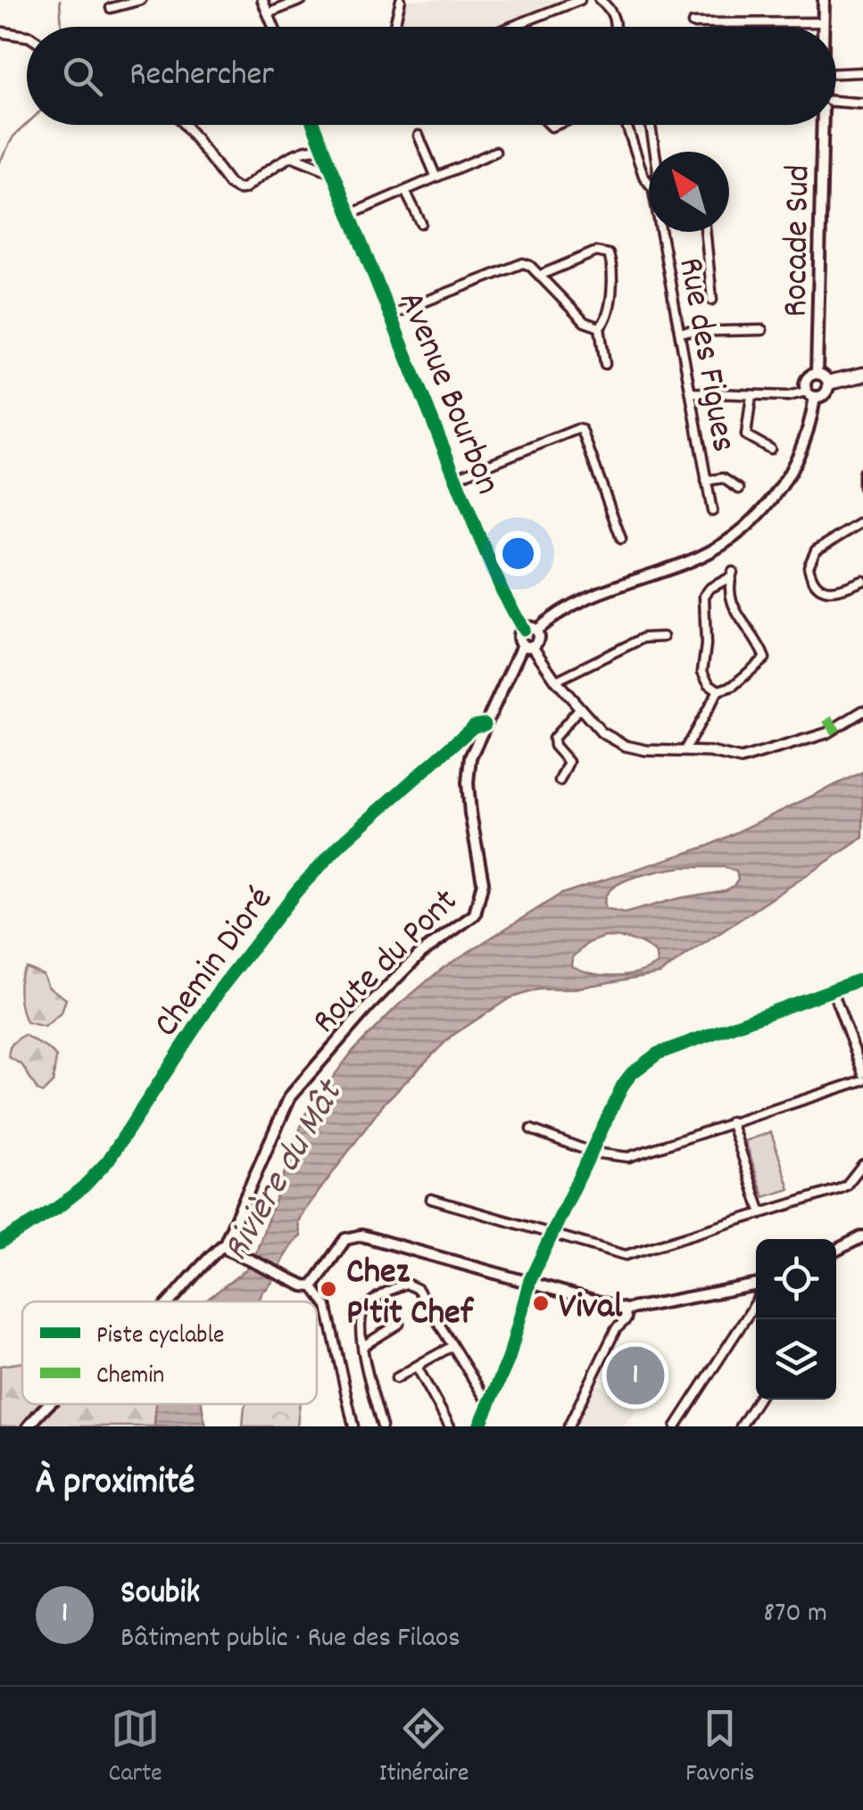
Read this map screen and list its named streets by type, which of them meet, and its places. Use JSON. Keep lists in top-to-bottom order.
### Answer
{
  "streets": {
    "main road": ["Rocade Sud", "Route du Pont"],
    "street": ["Rue des Figues", "Avenue Bourbon", "Chemin Dioré"]
  },
  "crossings": [
    ["Avenue Bourbon", "Route du Pont"],
    ["Route du Pont", "Chemin Dioré"]
  ],
  "water": ["Rivière du Mât"],
  "places": ["Chez P'tit Chef", "Vival"],
  "legend": ["Piste cyclable", "Chemin"],
  "north": "top left",
  "page": {
    "search": "Rechercher",
    "pins": "1",
    "heading": "À proximité",
    "list": [
      {
        "mark": "1",
        "name": "Soubik",
        "note": "Bâtiment public · Rue des Filaos",
        "value": "870 m"
      }
    ],
    "nav": ["Carte", "Itinéraire", "Favoris"]
  }
}
